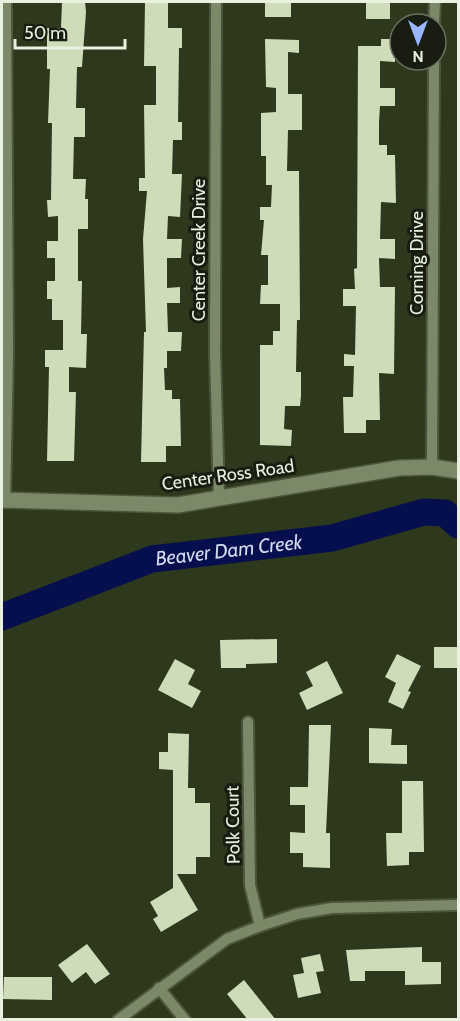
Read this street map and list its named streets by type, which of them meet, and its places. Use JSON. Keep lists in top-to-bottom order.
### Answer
{
  "streets": {
    "street": [
      "Center Creek Drive",
      "Corning Drive",
      "Center Ross Road",
      "Polk Court"
    ]
  },
  "crossings": [
    ["Center Creek Drive", "Center Ross Road"],
    ["Corning Drive", "Center Ross Road"]
  ],
  "water": ["Beaver Dam Creek"],
  "scale_bar": "50 m",
  "north": "bottom"
}
